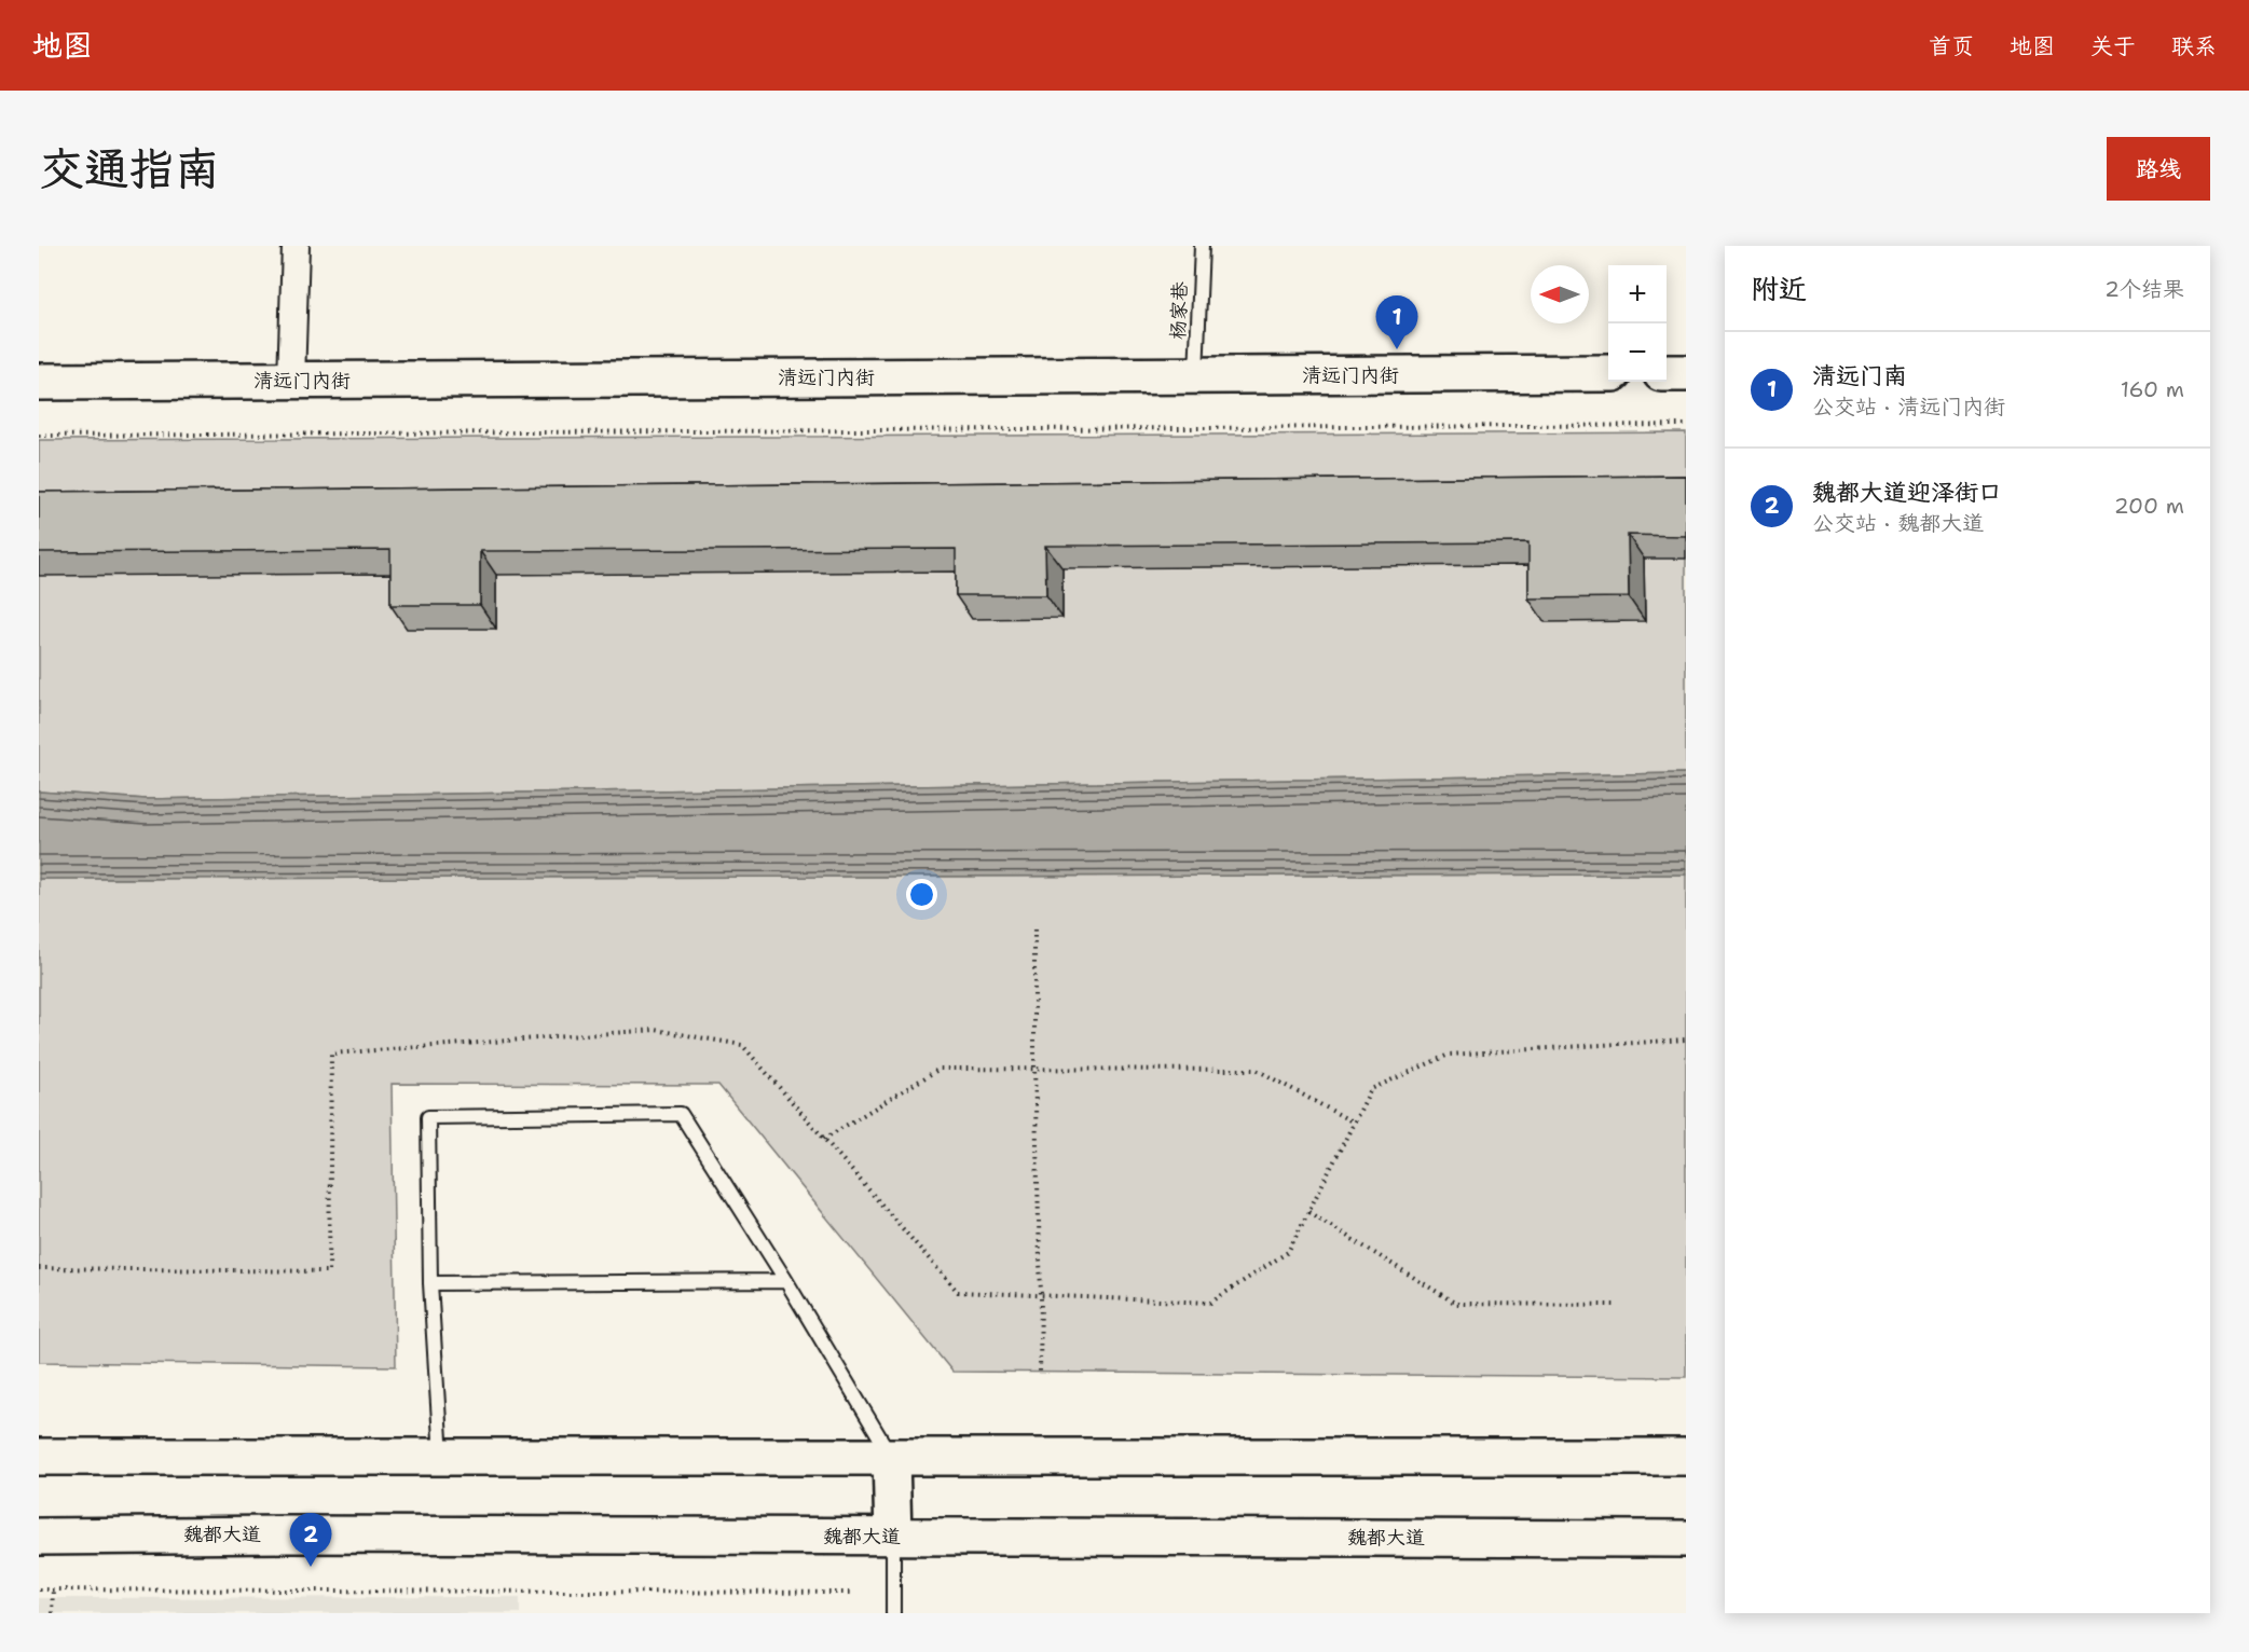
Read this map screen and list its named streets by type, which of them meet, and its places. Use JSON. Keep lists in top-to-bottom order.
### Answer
{
  "streets": {
    "main road": ["清远门内街", "魏都大道"],
    "lane": ["杨家巷"]
  },
  "crossings": [
    ["杨家巷", "清远门内街"]
  ],
  "north": "left",
  "page": {
    "header": "地图",
    "nav": [
      "首页",
      "地图",
      "关于",
      "联系"
    ],
    "buttons": "路线",
    "title": "交通指南",
    "heading": ["附近", "2个结果"],
    "map_buttons": ["+", "−"],
    "pins": ["1", "2"],
    "list": [
      {
        "mark": "1",
        "name": "清远门南",
        "note": "公交站 · 清远门内街",
        "value": "160 m"
      },
      {
        "mark": "2",
        "name": "魏都大道迎泽街口",
        "note": "公交站 · 魏都大道",
        "value": "200 m"
      }
    ]
  }
}
